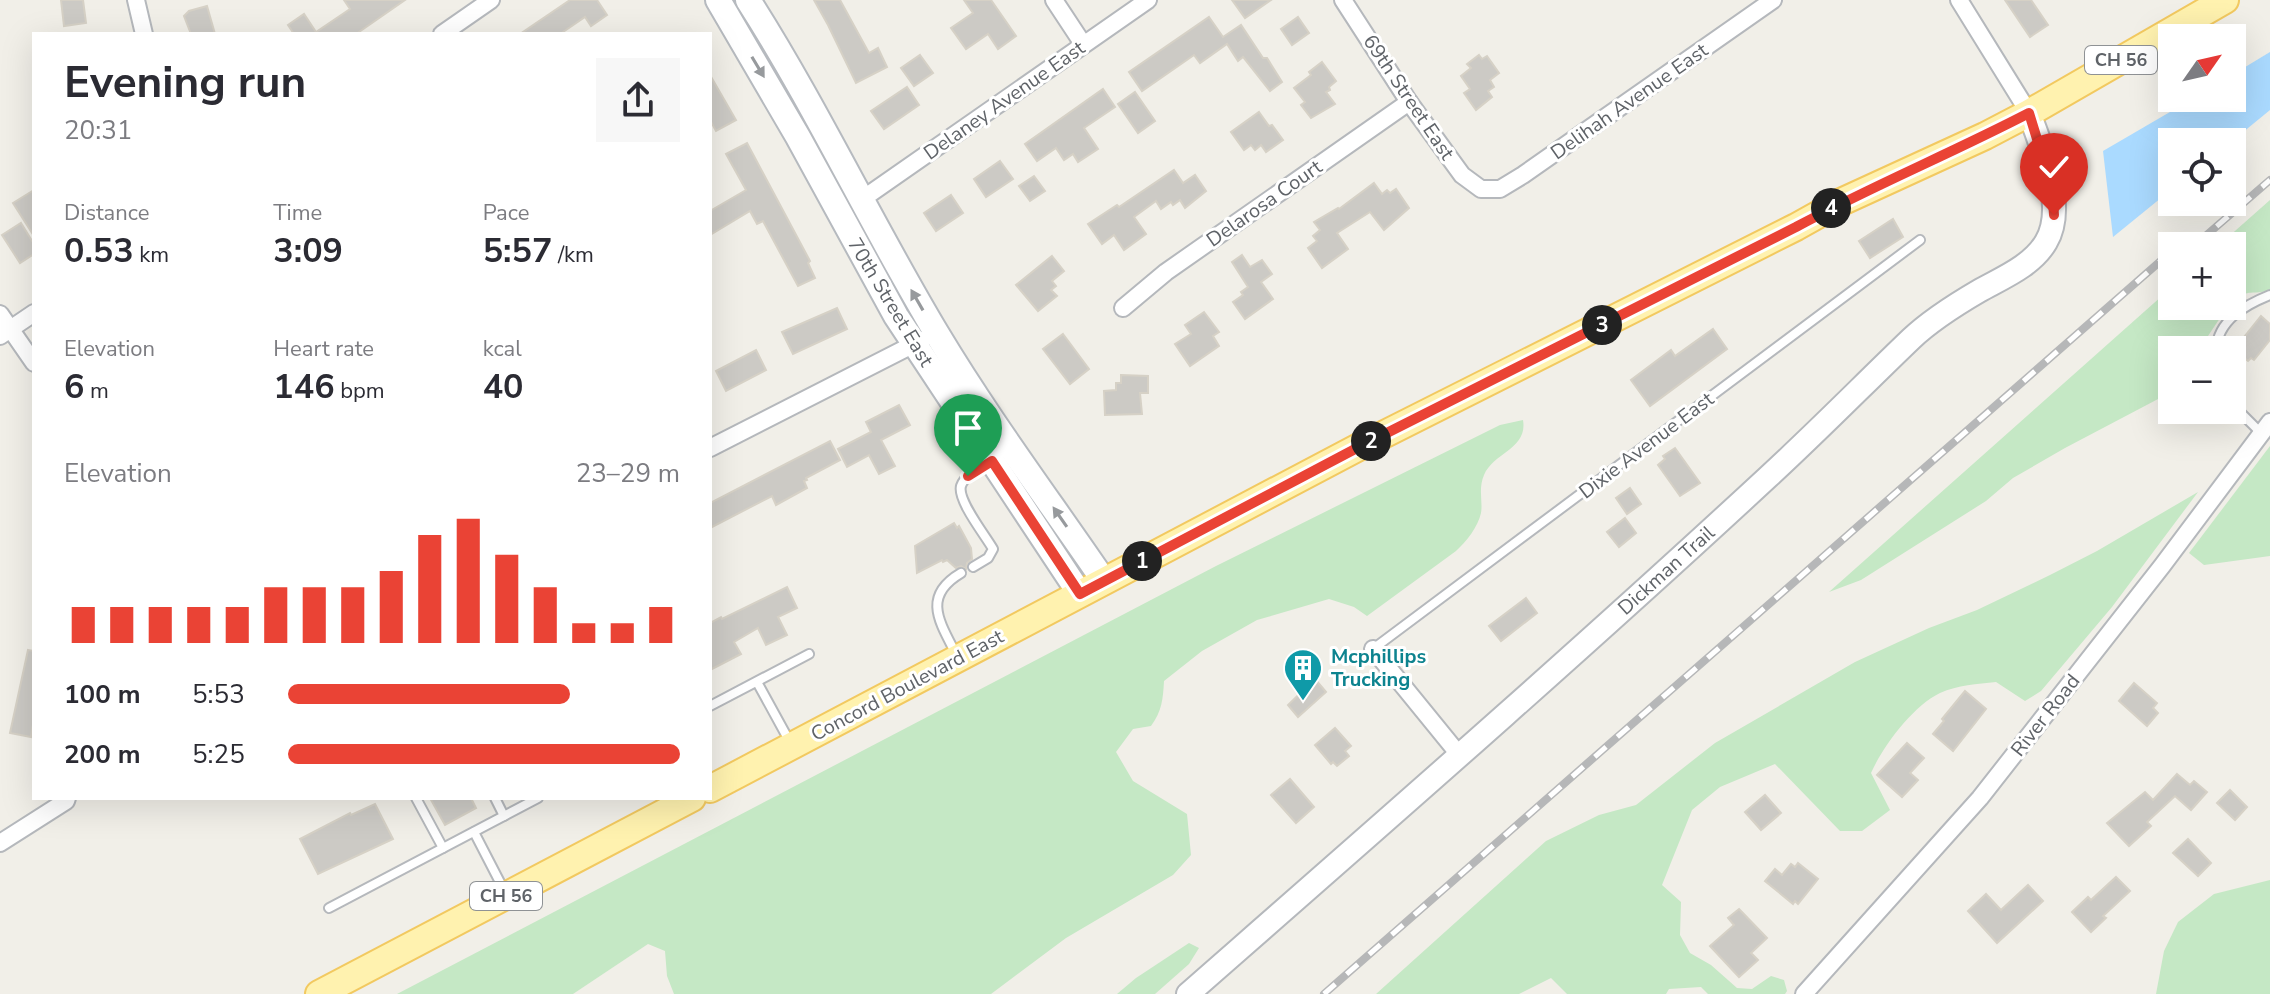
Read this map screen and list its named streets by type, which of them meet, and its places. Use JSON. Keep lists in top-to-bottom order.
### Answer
{
  "streets": {
    "main road": ["CH 56", "70th Street East", "Concord Boulevard East"],
    "street": [
      "69th Street East",
      "Delaney Avenue East",
      "Delihah Avenue East",
      "Delarosa Court",
      "Dickman Trail",
      "River Road"
    ],
    "lane": ["Dixie Avenue East"]
  },
  "crossings": [
    ["CH 56", "70th Street East"],
    ["CH 56", "Dickman Trail"],
    ["CH 56", "Concord Boulevard East"],
    ["69th Street East", "Delihah Avenue East"],
    ["69th Street East", "Delarosa Court"],
    ["Delaney Avenue East", "70th Street East"],
    ["70th Street East", "Concord Boulevard East"]
  ],
  "places": {
    "building": ["Mcphillips Trucking"]
  },
  "north": "top right",
  "page": {
    "map_buttons": ["+", "−"],
    "heading": ["Evening run", "20:31"],
    "stats": [
      ["Distance", "0.53 km"],
      ["Time", "3:09"],
      ["Pace", "5:57 /km"],
      ["Elevation", "6 m"],
      ["Heart rate", "146 bpm"],
      ["kcal", "40"]
    ],
    "pins": [
      "4",
      "3",
      "2",
      "1"
    ],
    "chart": ["Elevation", "23–29 m"],
    "list": [
      {
        "name": "100 m",
        "note": "5:53"
      },
      {
        "name": "200 m",
        "note": "5:25"
      }
    ]
  }
}
